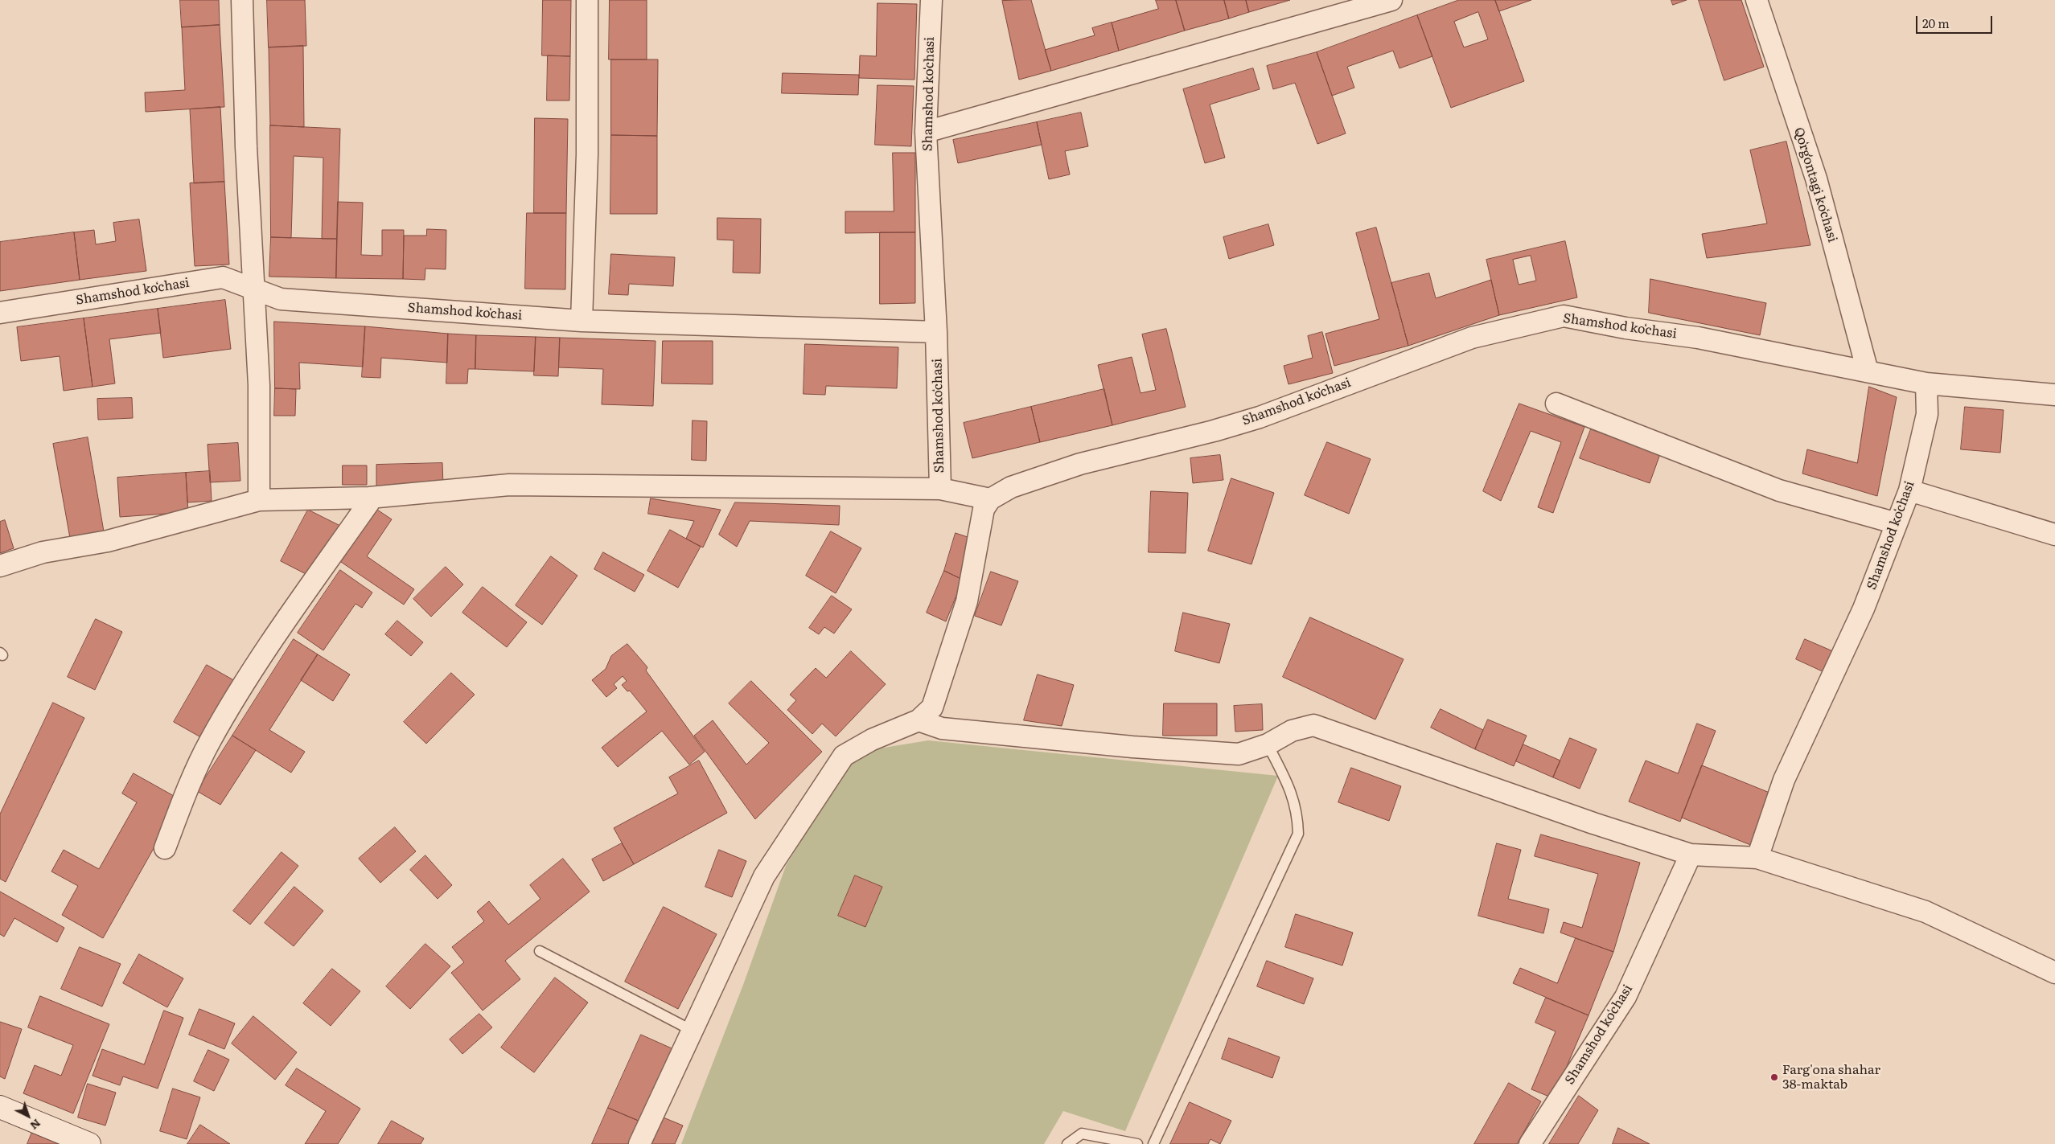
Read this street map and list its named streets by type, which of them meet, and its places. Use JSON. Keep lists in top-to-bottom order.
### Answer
{
  "streets": {
    "street": ["Shamshod koʻchasi", "Qoʻrgʻontagi koʻchasi"]
  },
  "crossings": [
    ["Shamshod koʻchasi", "Qoʻrgʻontagi koʻchasi"]
  ],
  "places": ["Farg'ona shahar 38-maktab"],
  "scale_bar": "20 m",
  "north": "bottom right"
}
